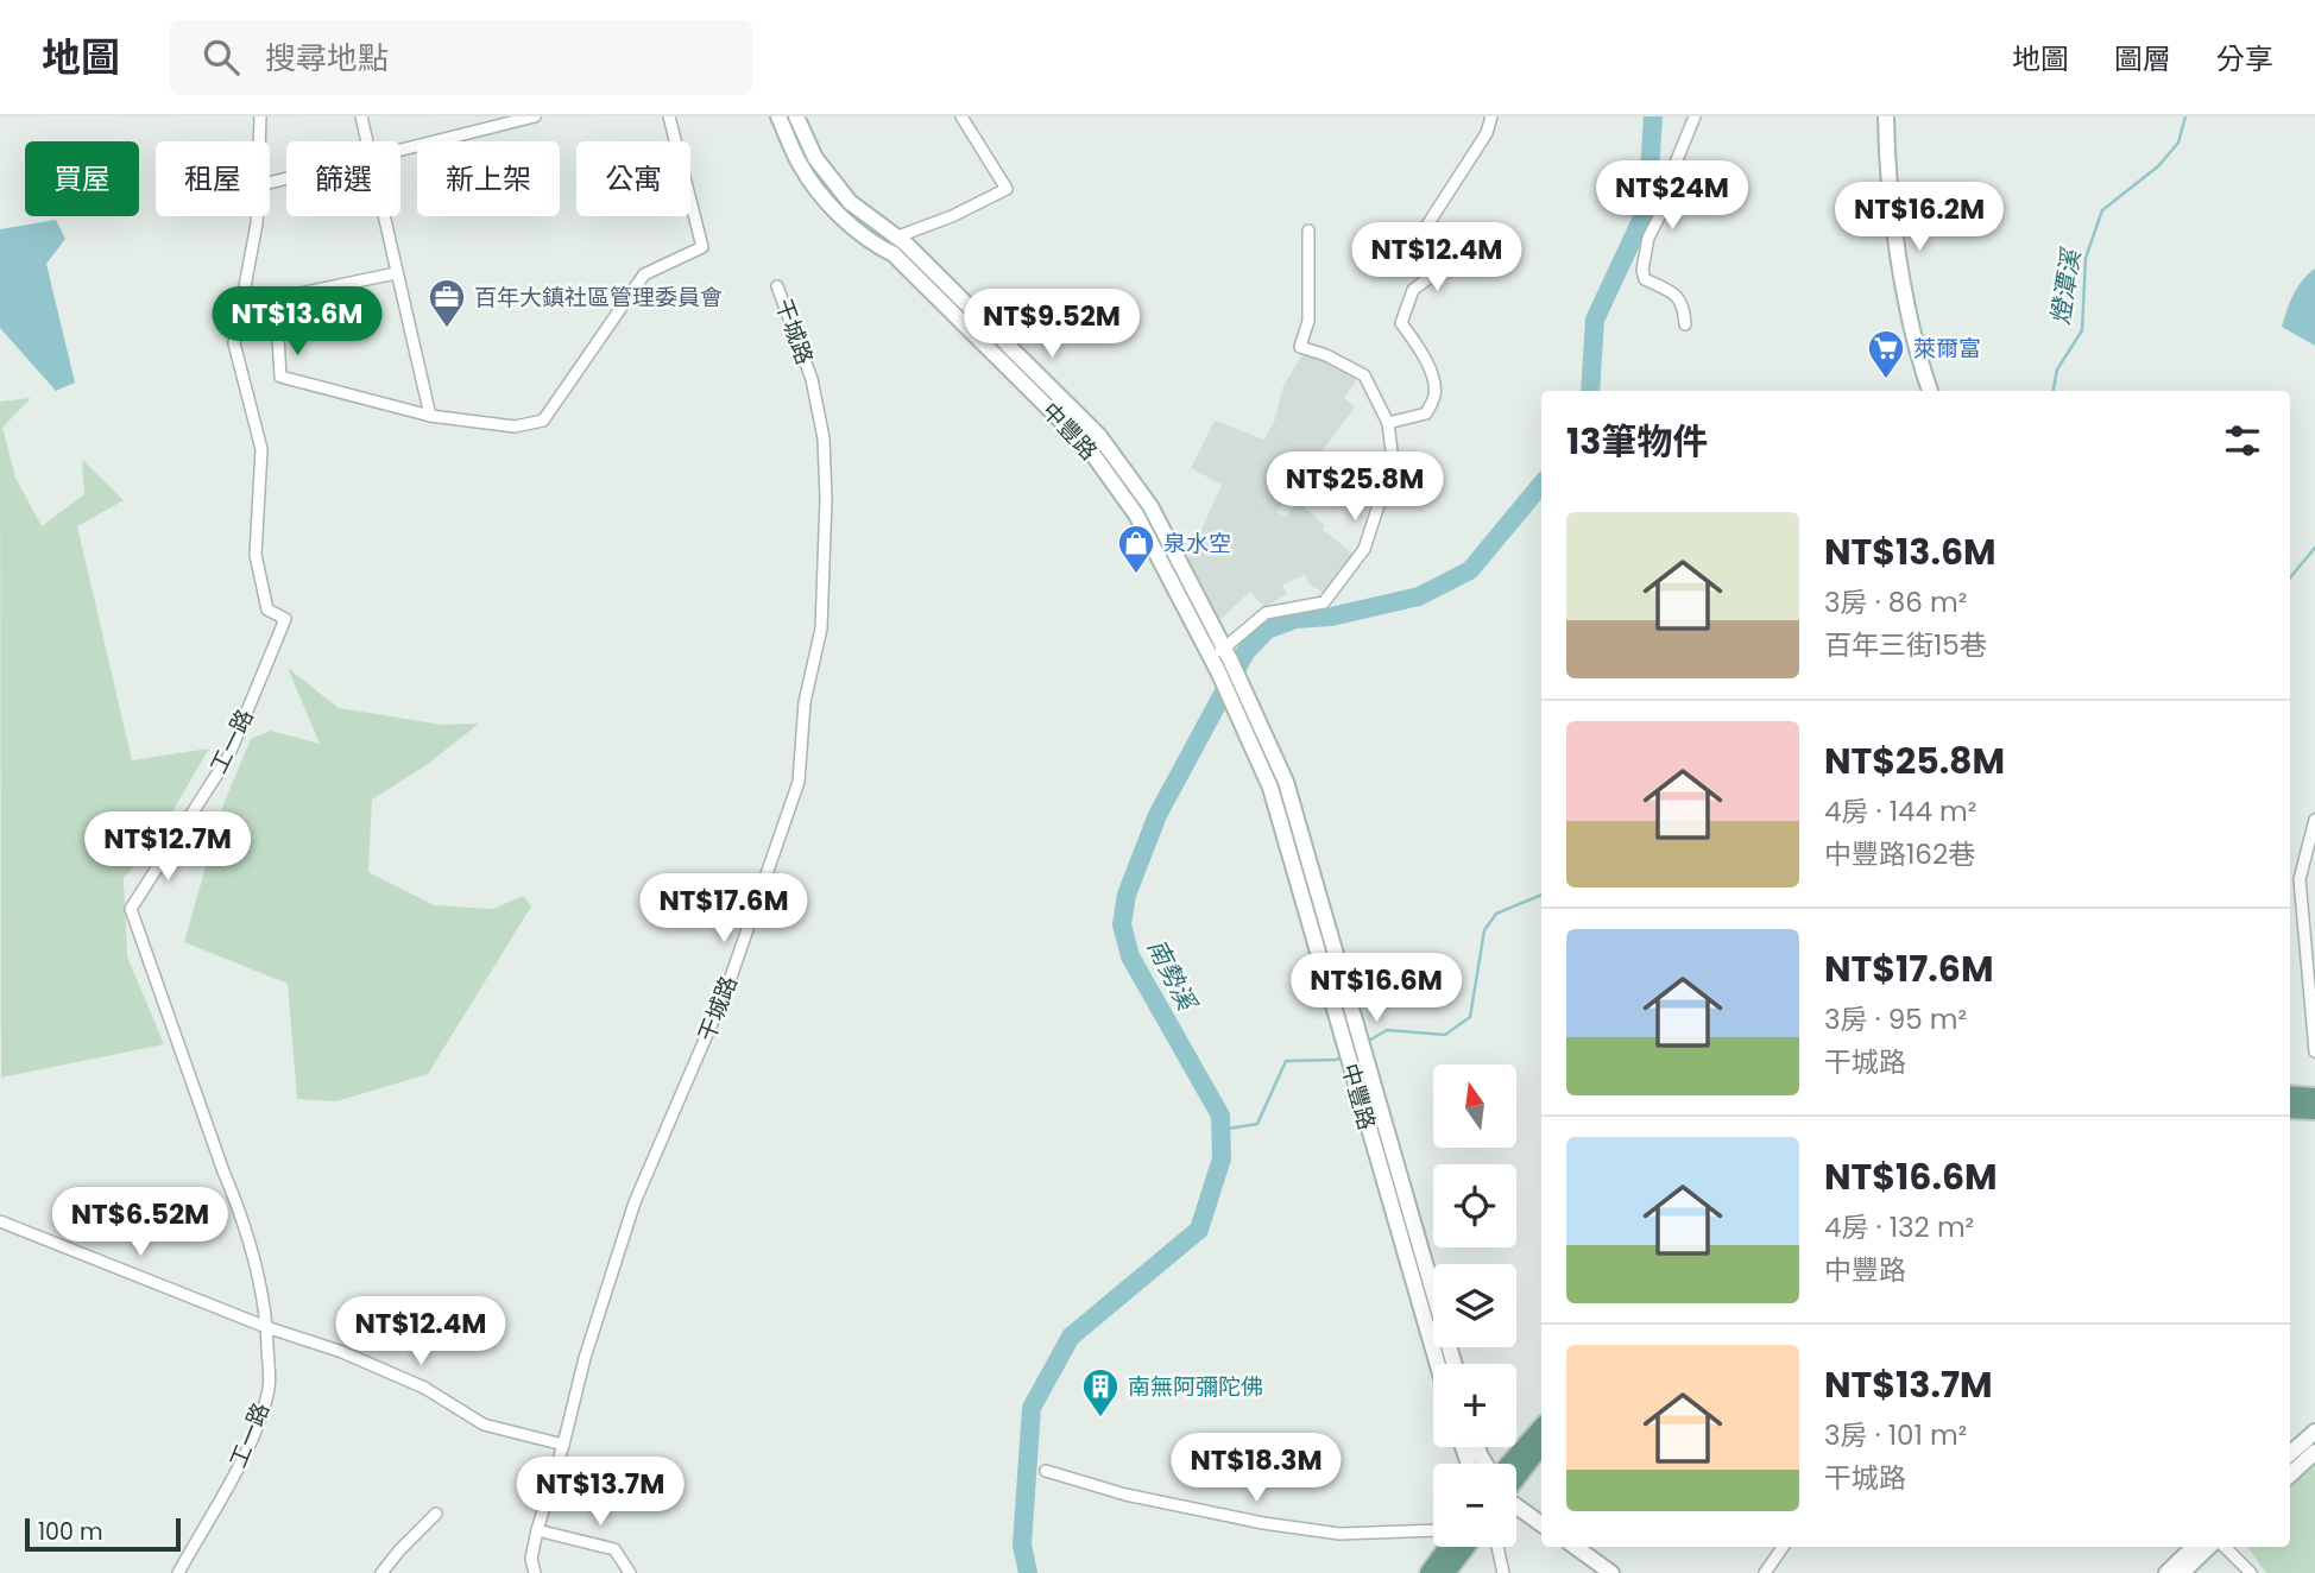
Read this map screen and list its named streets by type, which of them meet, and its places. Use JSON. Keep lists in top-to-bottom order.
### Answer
{
  "streets": {
    "main road": ["中豐路"],
    "street": ["干城路", "工一路"]
  },
  "water": ["燈潭溪", "南勢溪"],
  "places": {
    "office": ["百年大鎮社區管理委員會"],
    "supermarket": ["萊爾富"],
    "shop": ["泉水空"],
    "building": ["南無阿彌陀佛"]
  },
  "scale_bar": "100 m",
  "north": "top",
  "page": {
    "header": "地圖",
    "search": "搜尋地點",
    "nav": ["地圖", "圖層", "分享"],
    "chip": [
      "買屋",
      "租屋",
      "篩選",
      "新上架",
      "公寓"
    ],
    "price": [
      "NT$24M",
      "NT$16.2M",
      "NT$12.4M",
      "NT$13.6M",
      "NT$9.52M",
      "NT$25.8M",
      "NT$12.7M",
      "NT$17.6M",
      "NT$16.6M",
      "NT$6.52M",
      "NT$12.4M",
      "NT$18.3M",
      "NT$13.7M"
    ],
    "heading": "13筆物件",
    "list": [
      {
        "name": "NT$13.6M",
        "note": "3房 · 86 m² · 百年三街15巷"
      },
      {
        "name": "NT$25.8M",
        "note": "4房 · 144 m² · 中豐路162巷"
      },
      {
        "name": "NT$17.6M",
        "note": "3房 · 95 m² · 干城路"
      },
      {
        "name": "NT$16.6M",
        "note": "4房 · 132 m² · 中豐路"
      },
      {
        "name": "NT$13.7M",
        "note": "3房 · 101 m² · 干城路"
      }
    ],
    "map_buttons": ["+", "−"],
    "scale": "100 m"
  }
}
